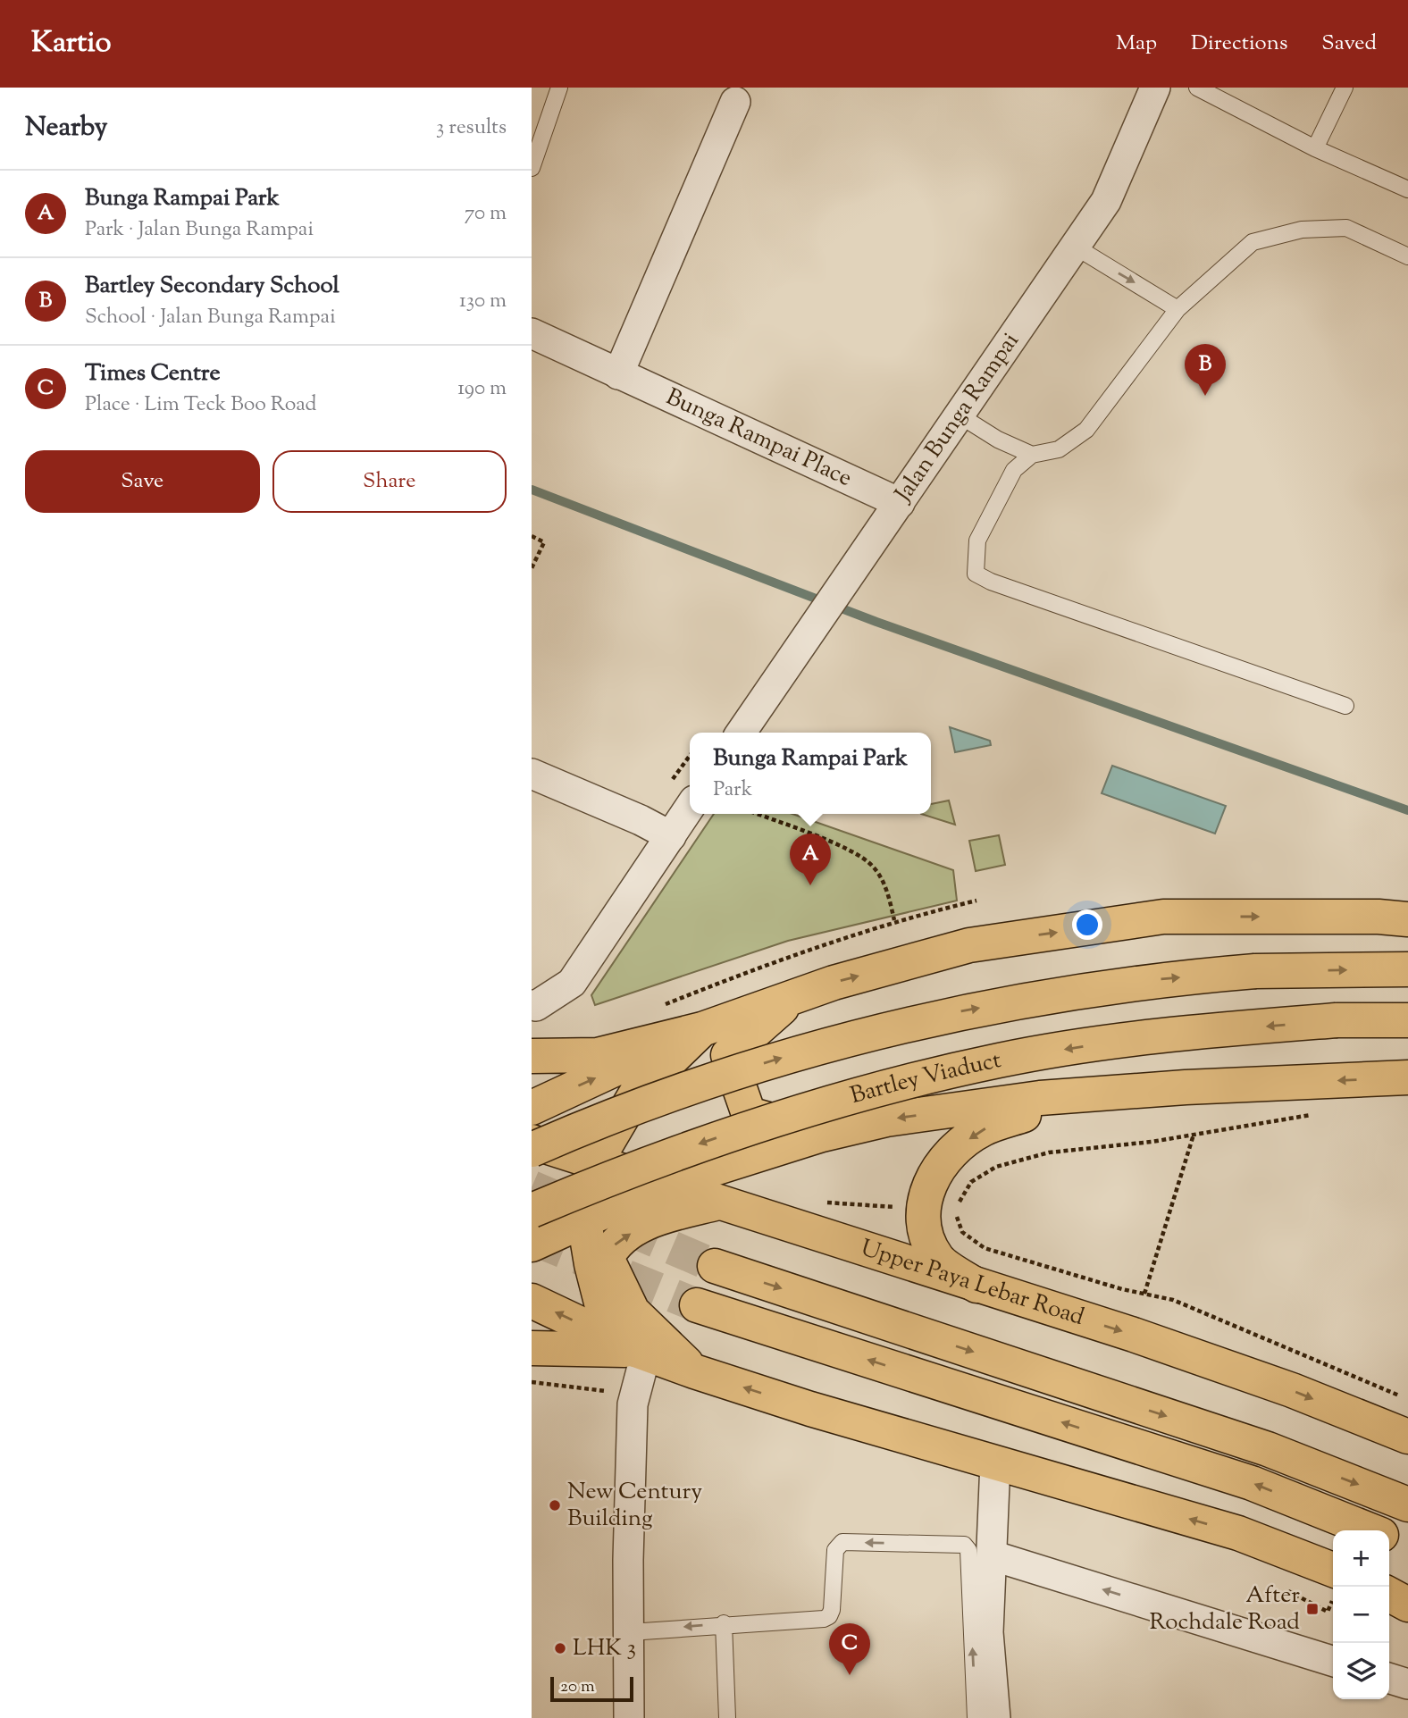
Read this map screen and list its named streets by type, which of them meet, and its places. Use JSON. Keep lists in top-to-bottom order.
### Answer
{
  "streets": {
    "main road": ["Bartley Viaduct", "Upper Paya Lebar Road"],
    "street": ["Jalan Bunga Rampai", "Bunga Rampai Place"]
  },
  "crossings": [
    ["Jalan Bunga Rampai", "Bunga Rampai Place"]
  ],
  "places": {
    "other": ["New Century Building", "LHK 3"],
    "transit": ["After Rochdale Road"]
  },
  "scale_bar": "20 m",
  "page": {
    "header": "Kartio",
    "nav": ["Map", "Directions", "Saved"],
    "heading": ["Nearby", "3 results"],
    "list": [
      {
        "mark": "A",
        "name": "Bunga Rampai Park",
        "note": "Park · Jalan Bunga Rampai",
        "value": "70 m"
      },
      {
        "mark": "B",
        "name": "Bartley Secondary School",
        "note": "School · Jalan Bunga Rampai",
        "value": "130 m"
      },
      {
        "mark": "C",
        "name": "Times Centre",
        "note": "Place · Lim Teck Boo Road",
        "value": "190 m"
      }
    ],
    "pins": ["B", "A", "C"],
    "buttons": ["Save", "Share"],
    "popup": ["Bunga Rampai Park", "Park"],
    "map_buttons": ["+", "−"],
    "scale": "20 m"
  }
}
